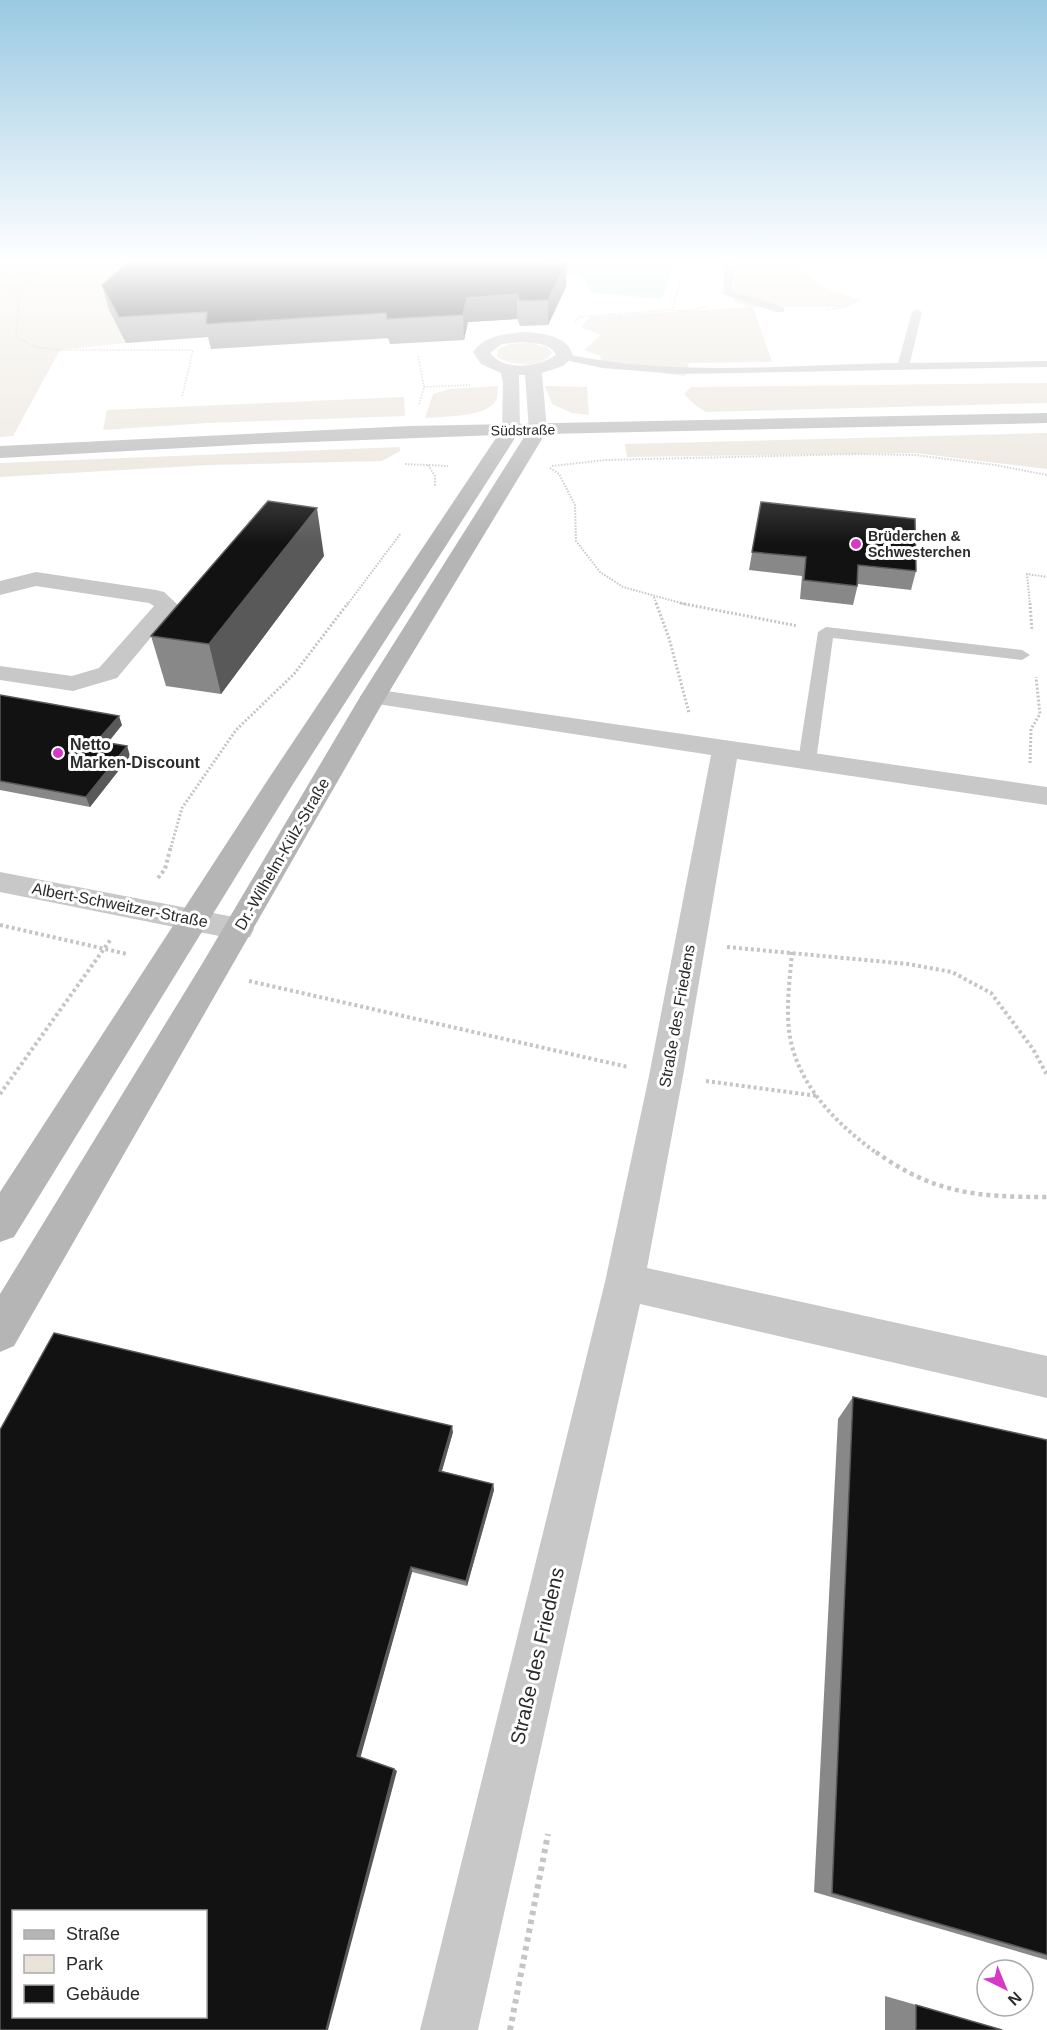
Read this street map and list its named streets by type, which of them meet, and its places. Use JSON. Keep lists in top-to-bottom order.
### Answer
{
  "streets": {
    "street": [
      "Südstraße",
      "Dr.-Wilhelm-Külz-Straße",
      "Albert-Schweitzer-Straße",
      "Straße des Friedens"
    ]
  },
  "crossings": [
    ["Südstraße", "Dr.-Wilhelm-Külz-Straße"],
    ["Dr.-Wilhelm-Külz-Straße", "Albert-Schweitzer-Straße"]
  ],
  "places": ["Brüderchen & Schwesterchen", "Netto Marken-Discount"],
  "legend": ["Straße", "Park", "Gebäude"],
  "north": "bottom right"
}
